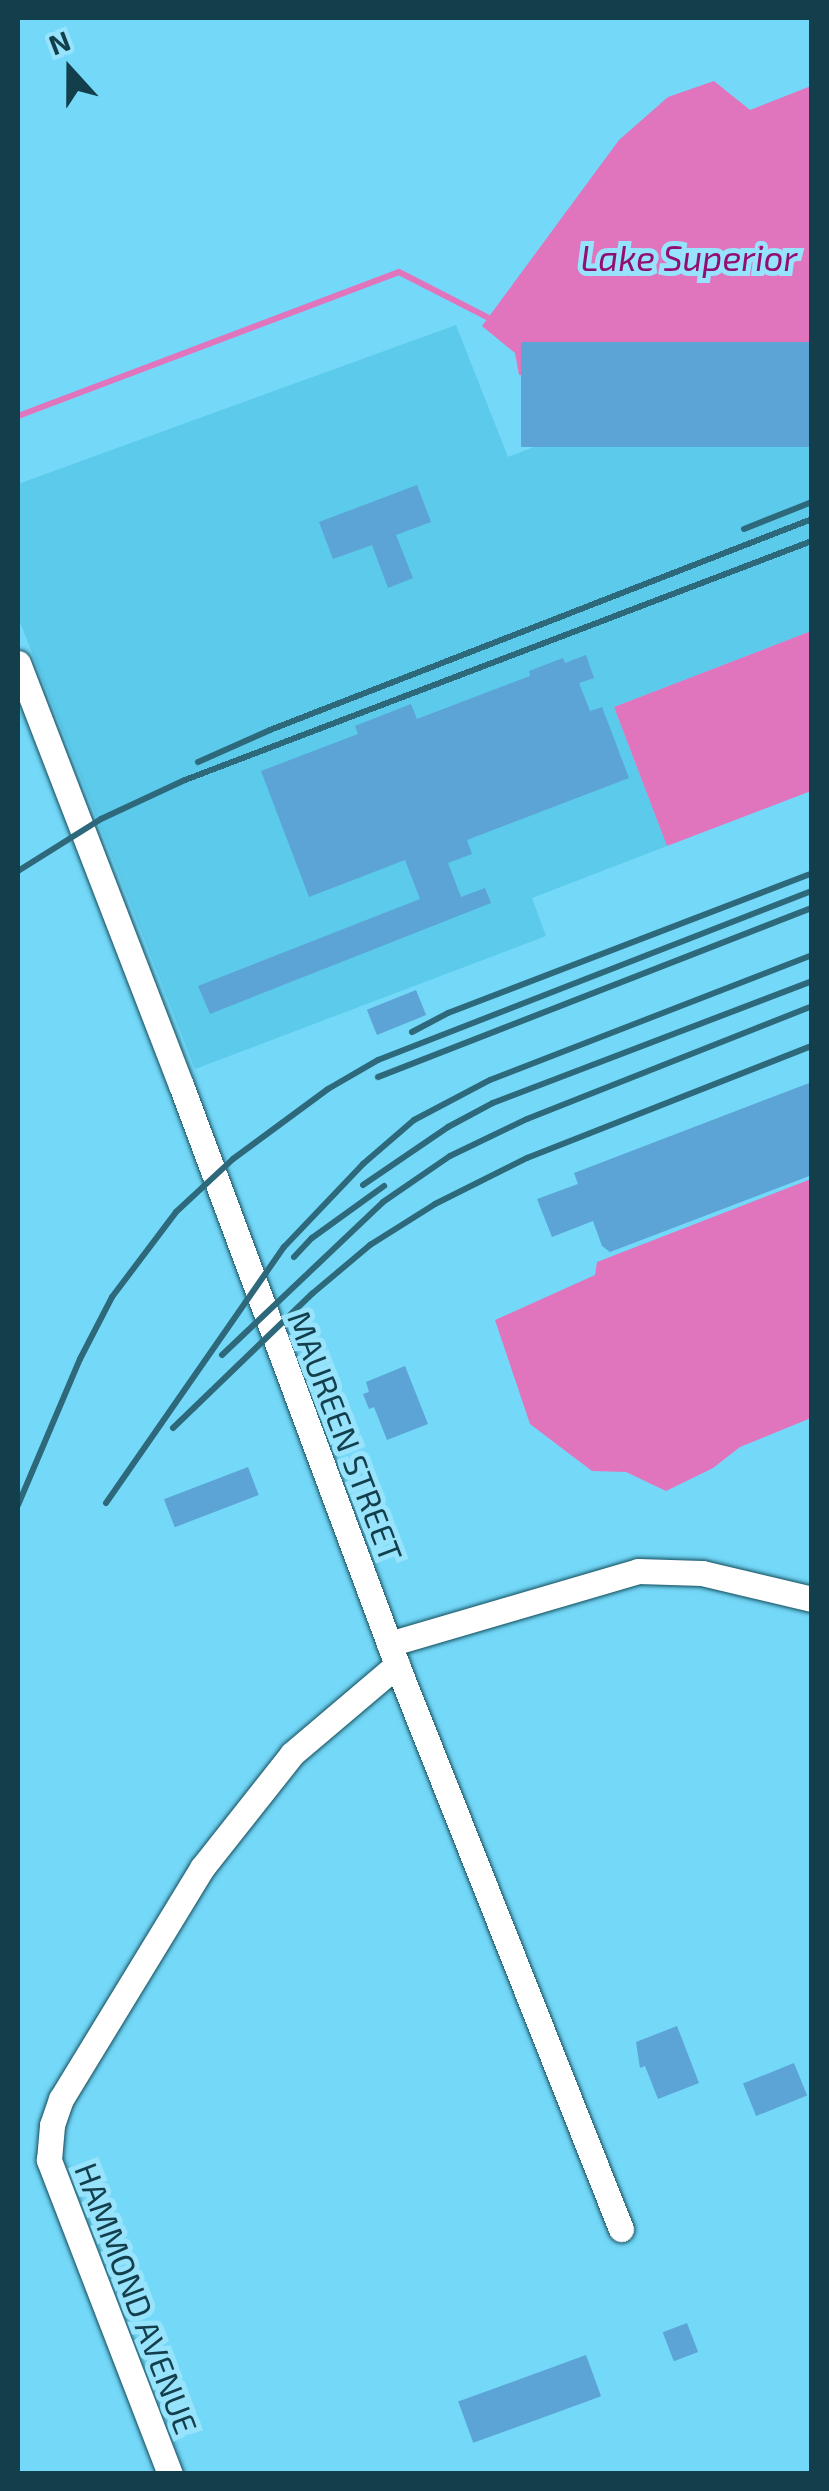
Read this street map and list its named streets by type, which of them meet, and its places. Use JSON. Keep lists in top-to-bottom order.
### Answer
{
  "streets": {
    "street": ["MAUREEN STREET", "HAMMOND AVENUE"]
  },
  "crossings": [
    ["MAUREEN STREET", "HAMMOND AVENUE"]
  ],
  "water": ["Lake Superior"],
  "north": "top"
}
